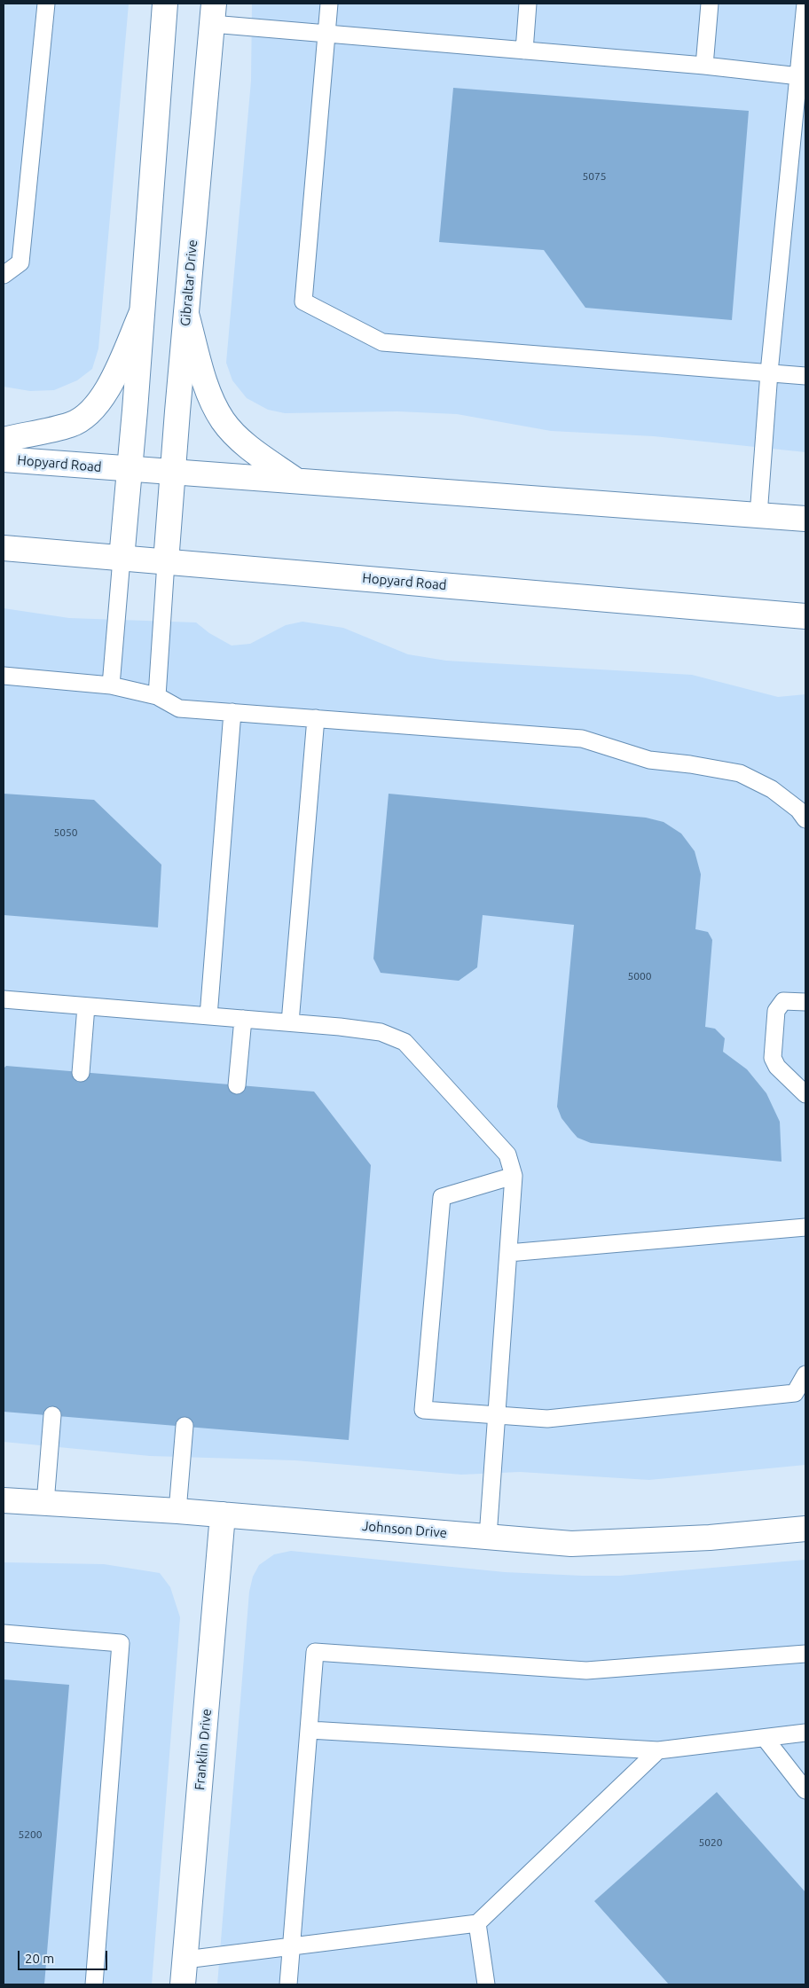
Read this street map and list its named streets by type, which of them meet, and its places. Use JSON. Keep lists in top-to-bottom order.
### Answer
{
  "streets": {
    "street": [
      "Gibraltar Drive",
      "Hopyard Road",
      "Johnson Drive",
      "Franklin Drive"
    ]
  },
  "crossings": [
    ["Gibraltar Drive", "Hopyard Road"],
    ["Johnson Drive", "Franklin Drive"]
  ],
  "house_numbers": [
    "5075",
    "5050",
    "5000",
    "5200",
    "5020"
  ],
  "scale_bar": "20 m"
}
